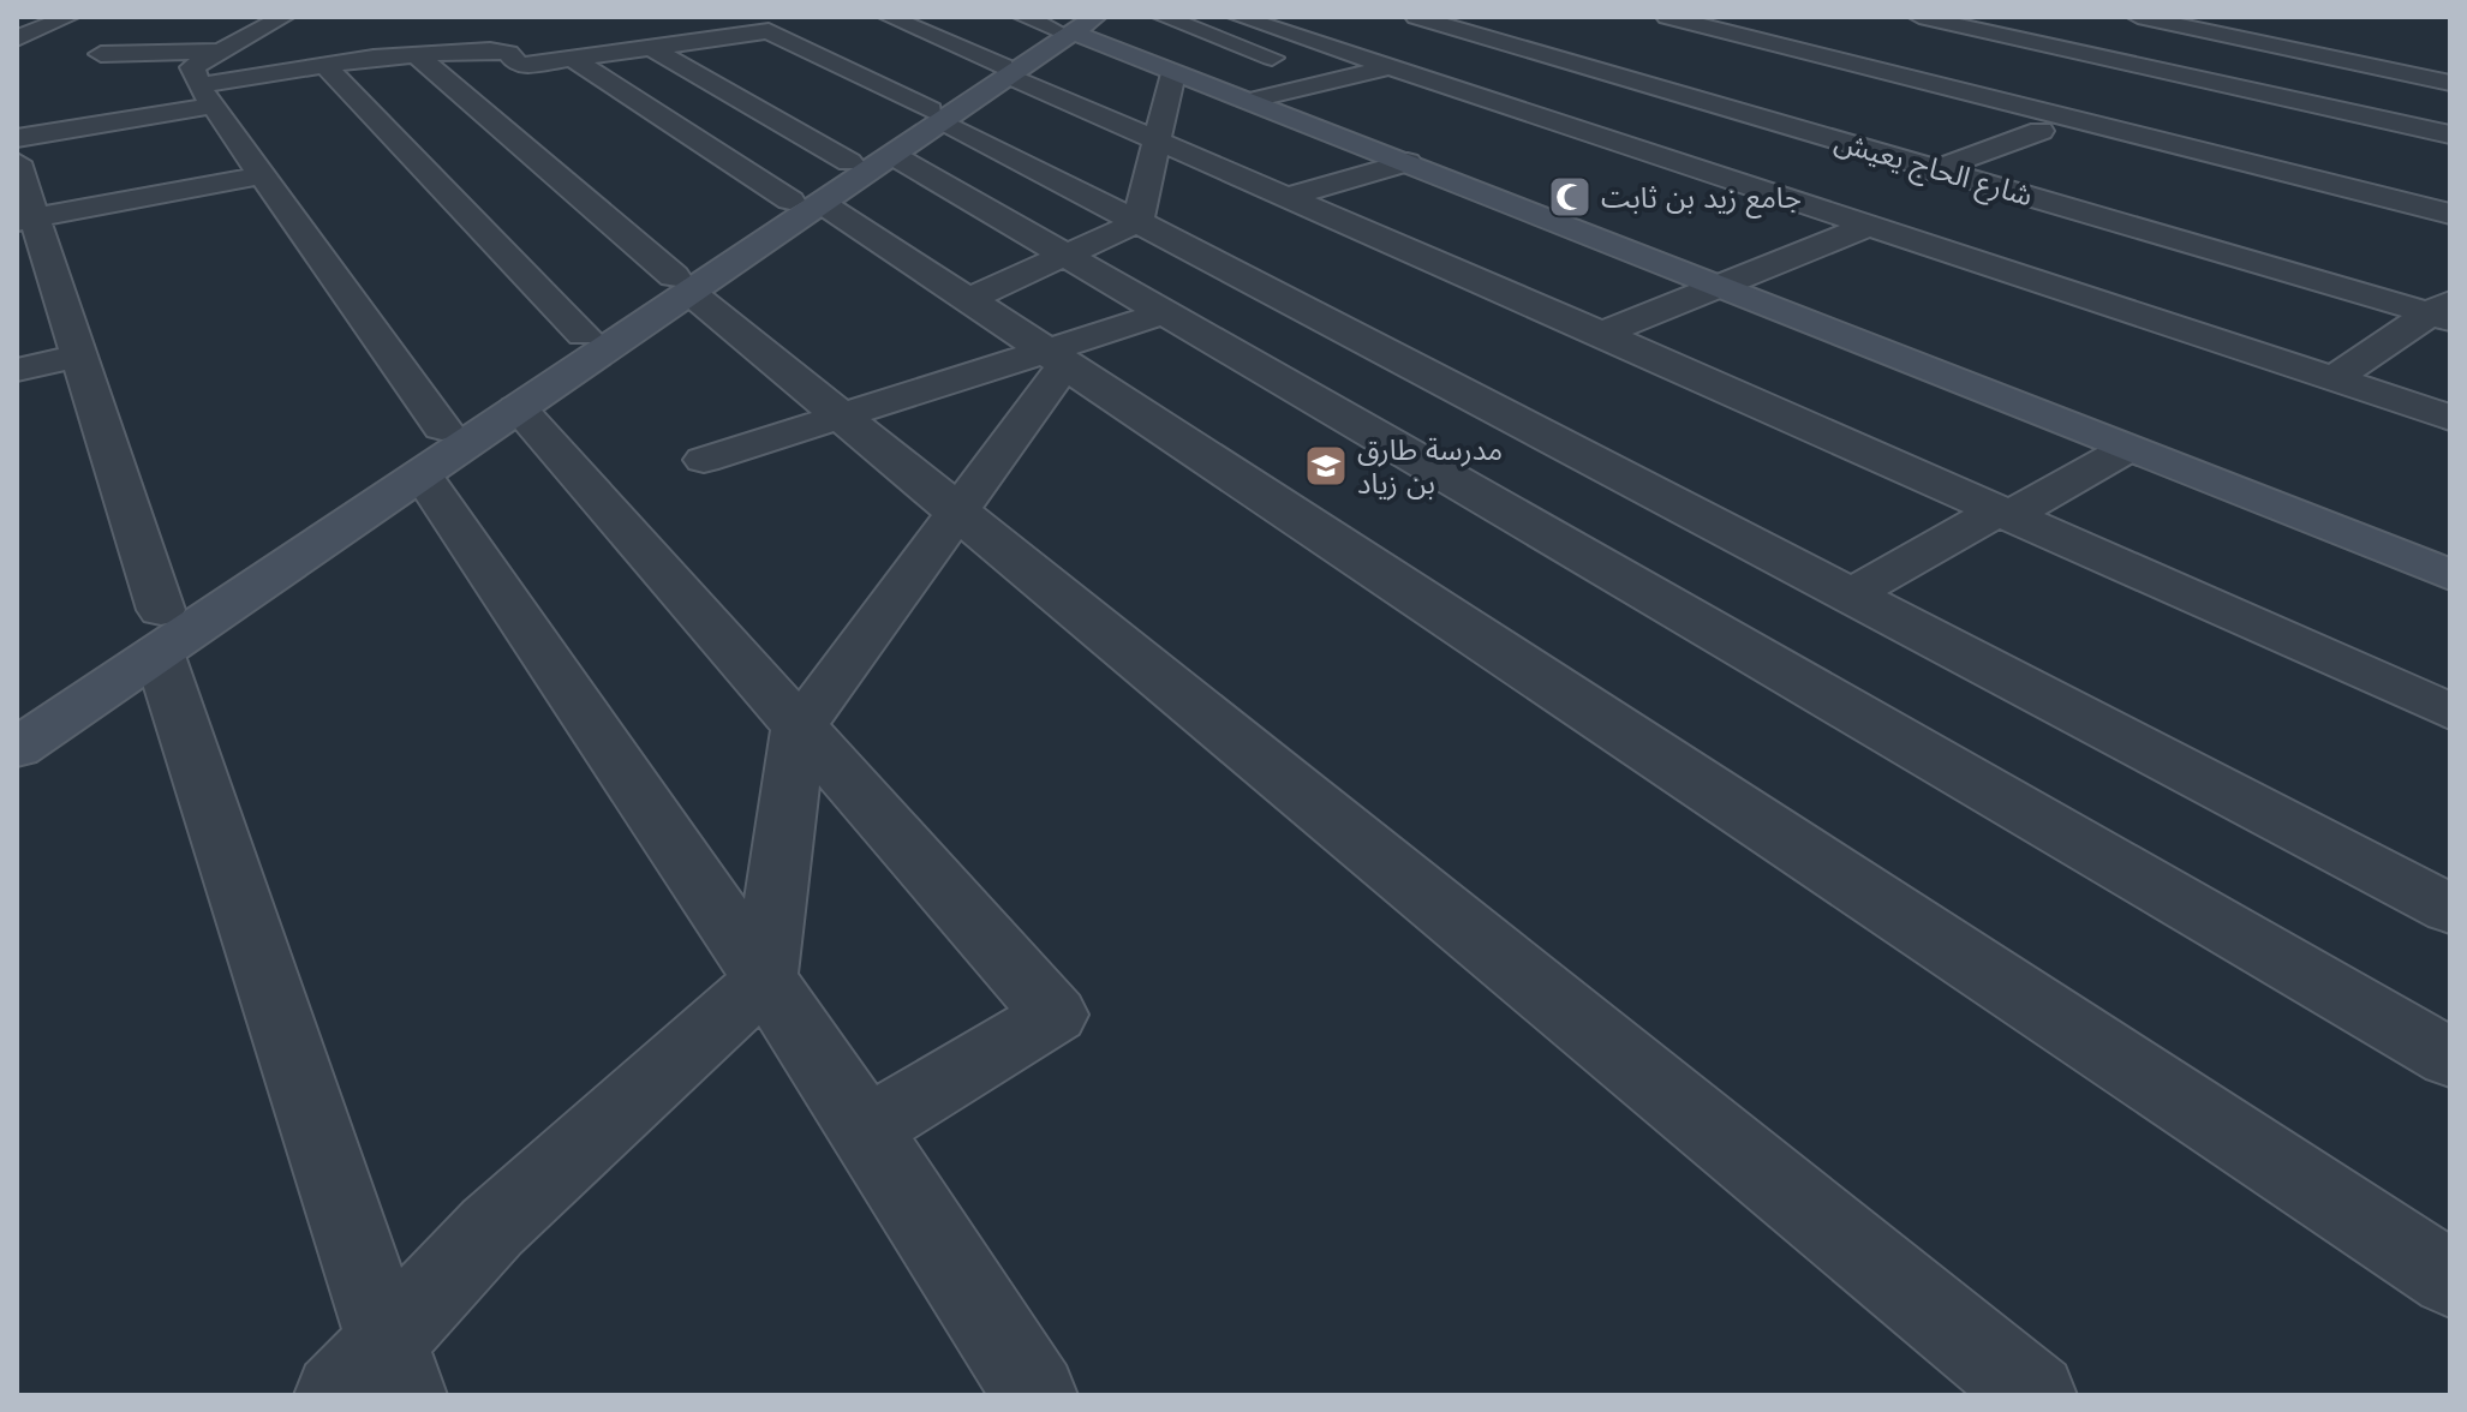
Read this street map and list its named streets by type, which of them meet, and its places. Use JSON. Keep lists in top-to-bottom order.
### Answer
{
  "streets": {
    "street": ["شارع الحاج يعيش"]
  },
  "places": {
    "mosque": ["جامع زيد بن ثابت"],
    "school or university": ["مدرسة طارق بن زياد"]
  }
}
